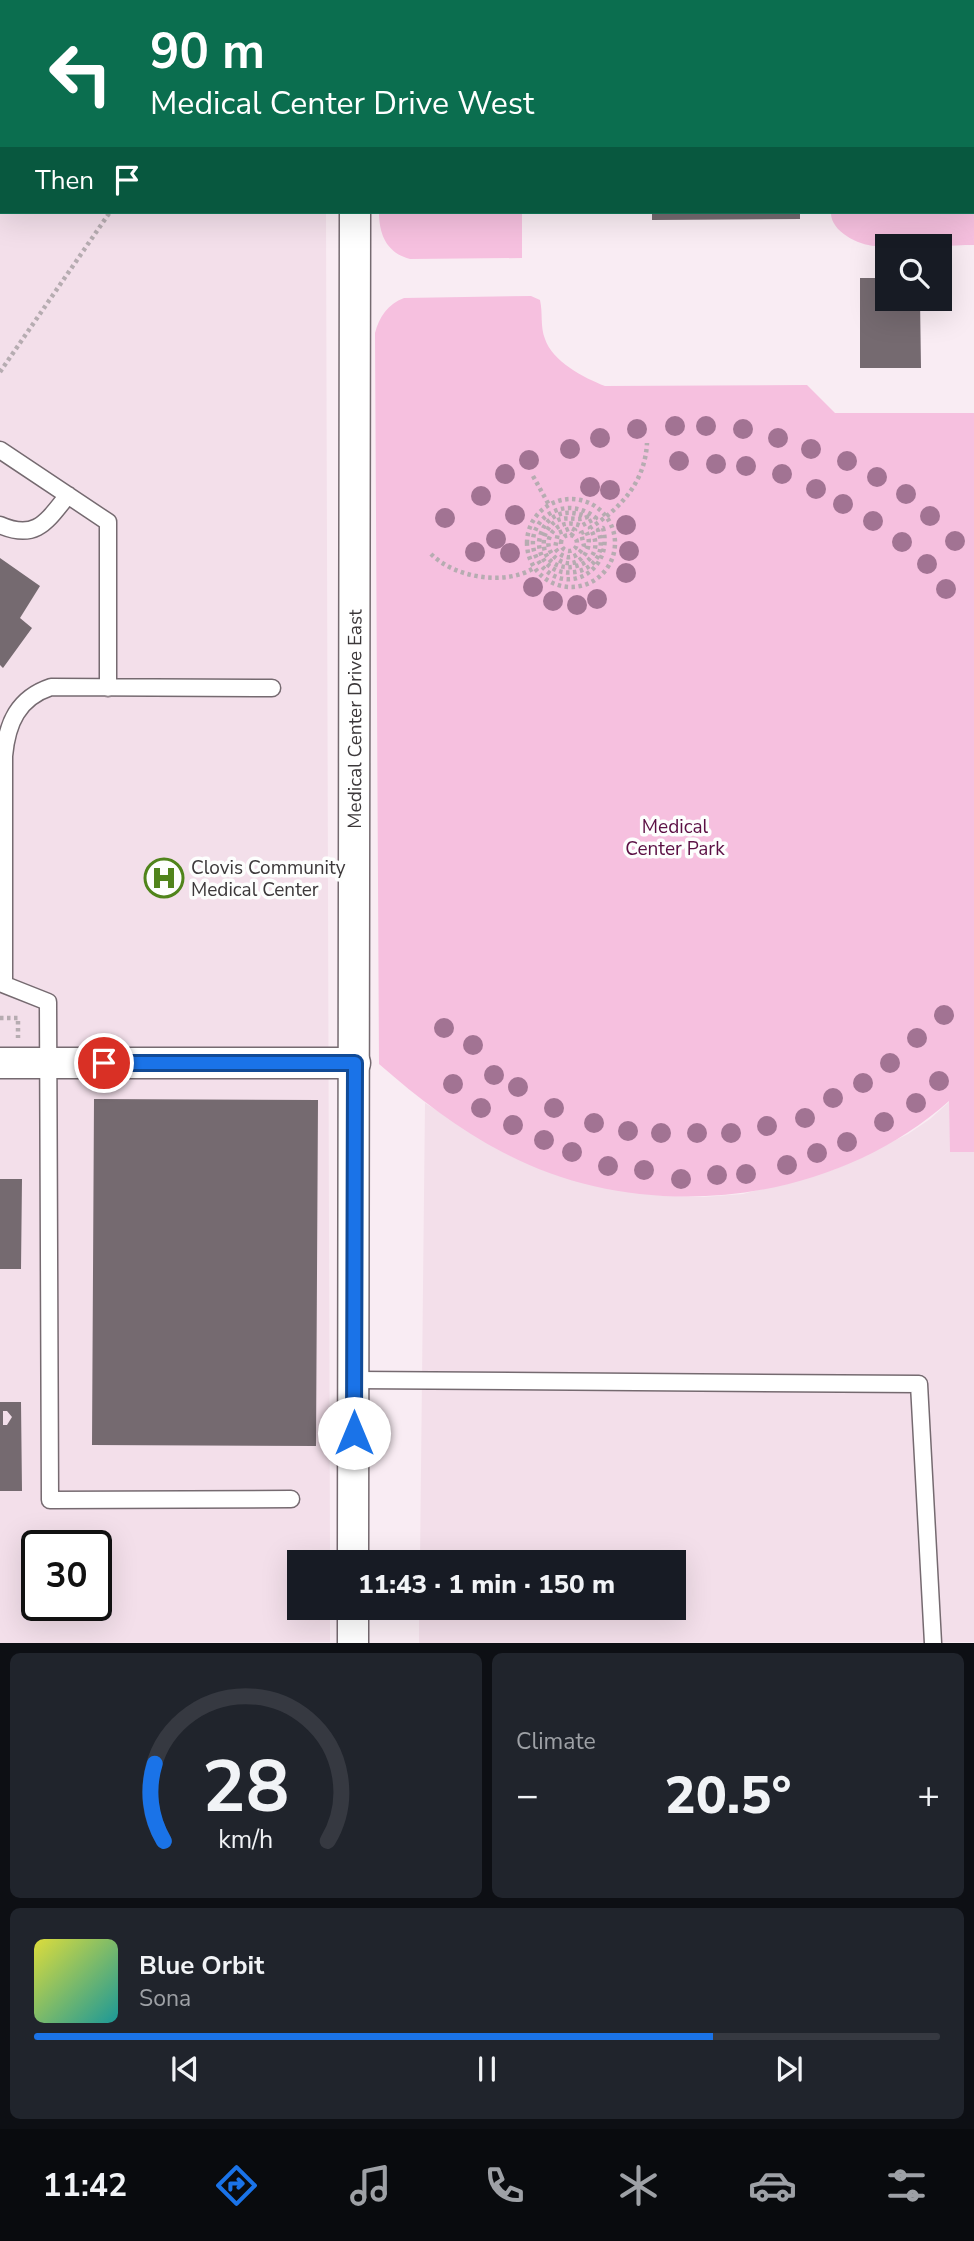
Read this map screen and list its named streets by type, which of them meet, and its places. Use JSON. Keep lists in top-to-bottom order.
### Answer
{
  "streets": {
    "street": ["Medical Center Drive East"]
  },
  "parks": ["Medical Center Park"],
  "places": {
    "hospital": ["Clovis Community Medical Center"]
  },
  "page": {
    "turn": ["90 m", "Medical Center Drive West"],
    "then": "Then",
    "limit": "30",
    "trip": "11:43 · 1 min · 150 m",
    "tile": "Climate",
    "heat": ["−", "20.5°", "+"],
    "song": ["Blue Orbit", "Sona"],
    "tabs": "11:42",
    "gauge": ["28", "km/h"]
  }
}
